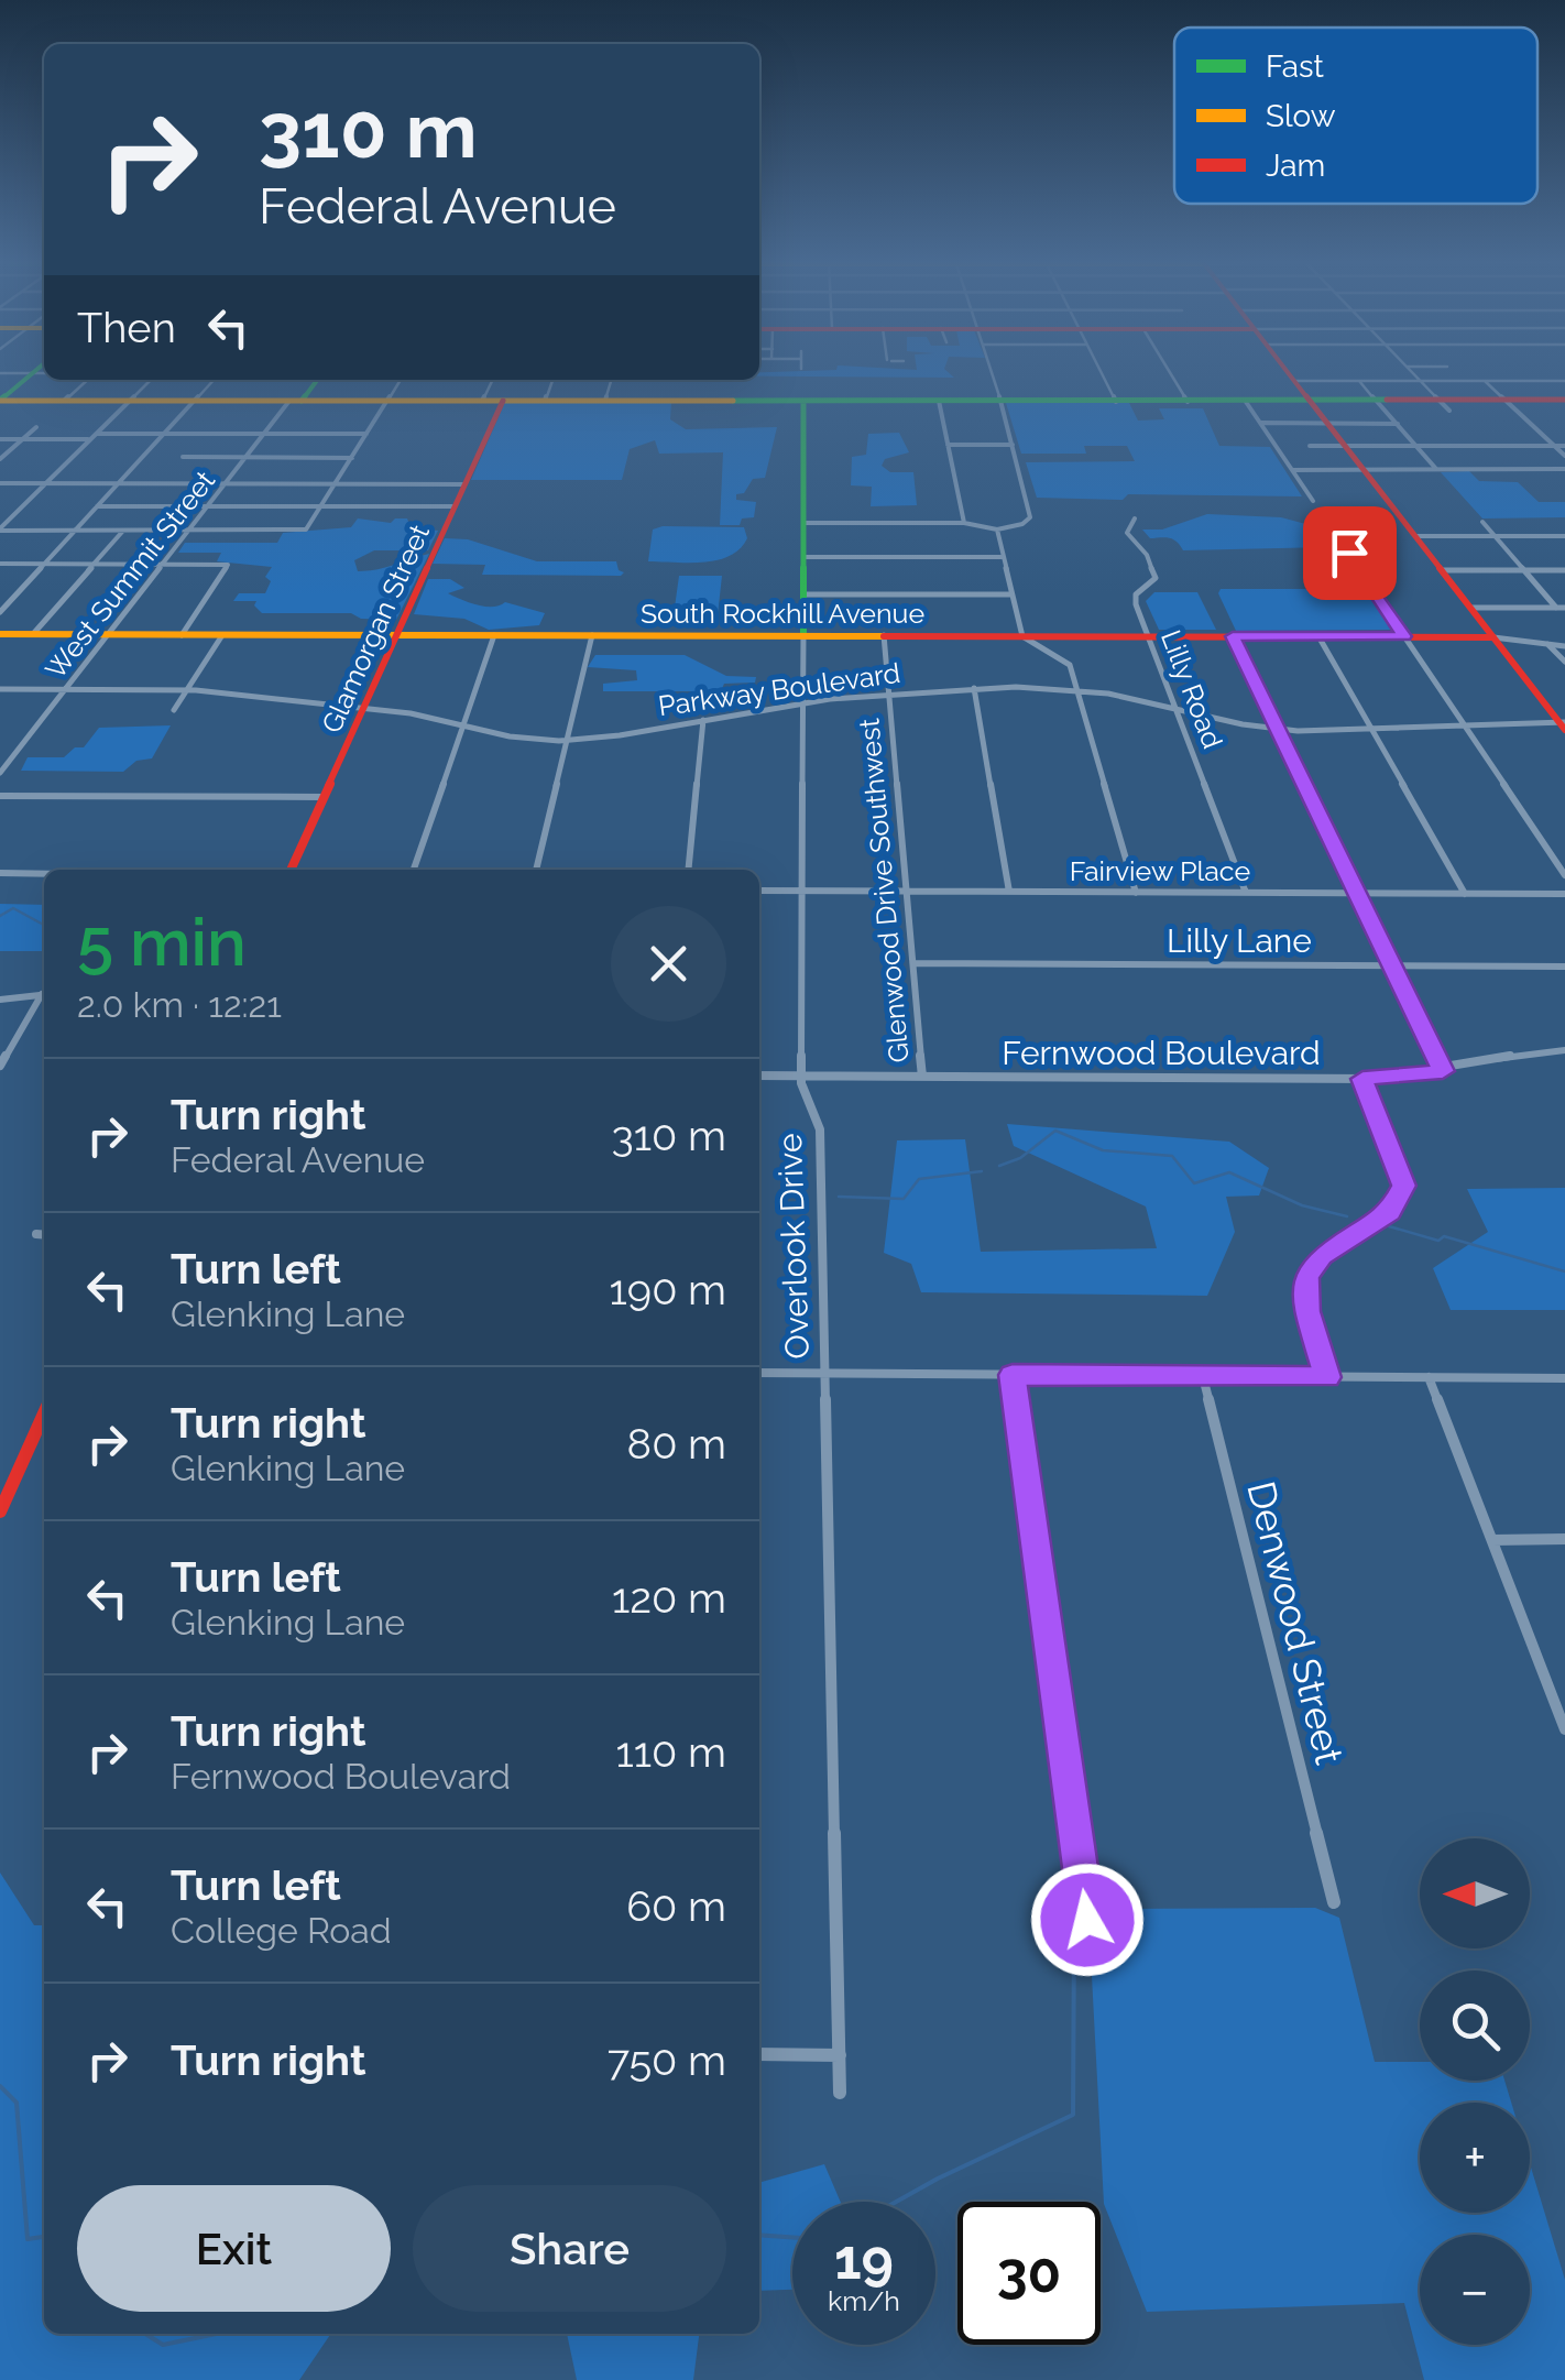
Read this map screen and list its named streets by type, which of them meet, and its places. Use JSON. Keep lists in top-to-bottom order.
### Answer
{
  "streets": {
    "main road": ["South Rockhill Avenue", "Glamorgan Street", "Overlook Drive"],
    "street": [
      "West Summit Street",
      "Parkway Boulevard",
      "Lilly Road",
      "Fairview Place",
      "Glenwood Drive Southwest",
      "Lilly Lane",
      "Fernwood Boulevard",
      "Denwood Street"
    ]
  },
  "crossings": [
    ["West Summit Street", "South Rockhill Avenue"],
    ["West Summit Street", "Parkway Boulevard"],
    ["South Rockhill Avenue", "Glamorgan Street"],
    ["South Rockhill Avenue", "Lilly Road"],
    ["South Rockhill Avenue", "Glenwood Drive Southwest"],
    ["South Rockhill Avenue", "Overlook Drive"],
    ["Glamorgan Street", "Parkway Boulevard"],
    ["Parkway Boulevard", "Lilly Road"],
    ["Parkway Boulevard", "Glenwood Drive Southwest"],
    ["Parkway Boulevard", "Overlook Drive"],
    ["Lilly Road", "Fairview Place"],
    ["Fairview Place", "Glenwood Drive Southwest"],
    ["Fairview Place", "Overlook Drive"],
    ["Glenwood Drive Southwest", "Lilly Lane"],
    ["Glenwood Drive Southwest", "Fernwood Boulevard"],
    ["Fernwood Boulevard", "Overlook Drive"]
  ],
  "legend": ["Fast", "Slow", "Jam"],
  "north": "left",
  "page": {
    "turn": ["310 m", "Federal Avenue"],
    "then": "Then",
    "heading": ["5 min", "2.0 km · 12:21"],
    "list": [
      {
        "name": "Turn right",
        "note": "Federal Avenue",
        "value": "310 m"
      },
      {
        "name": "Turn left",
        "note": "Glenking Lane",
        "value": "190 m"
      },
      {
        "name": "Turn right",
        "note": "Glenking Lane",
        "value": "80 m"
      },
      {
        "name": "Turn left",
        "note": "Glenking Lane",
        "value": "120 m"
      },
      {
        "name": "Turn right",
        "note": "Fernwood Boulevard",
        "value": "110 m"
      },
      {
        "name": "Turn left",
        "note": "College Road",
        "value": "60 m"
      },
      {
        "name": "Turn right",
        "value": "750 m"
      }
    ],
    "map_buttons": ["+", "−"],
    "buttons": ["Exit", "Share"],
    "speed": "19 km/h",
    "limit": "30"
  }
}
